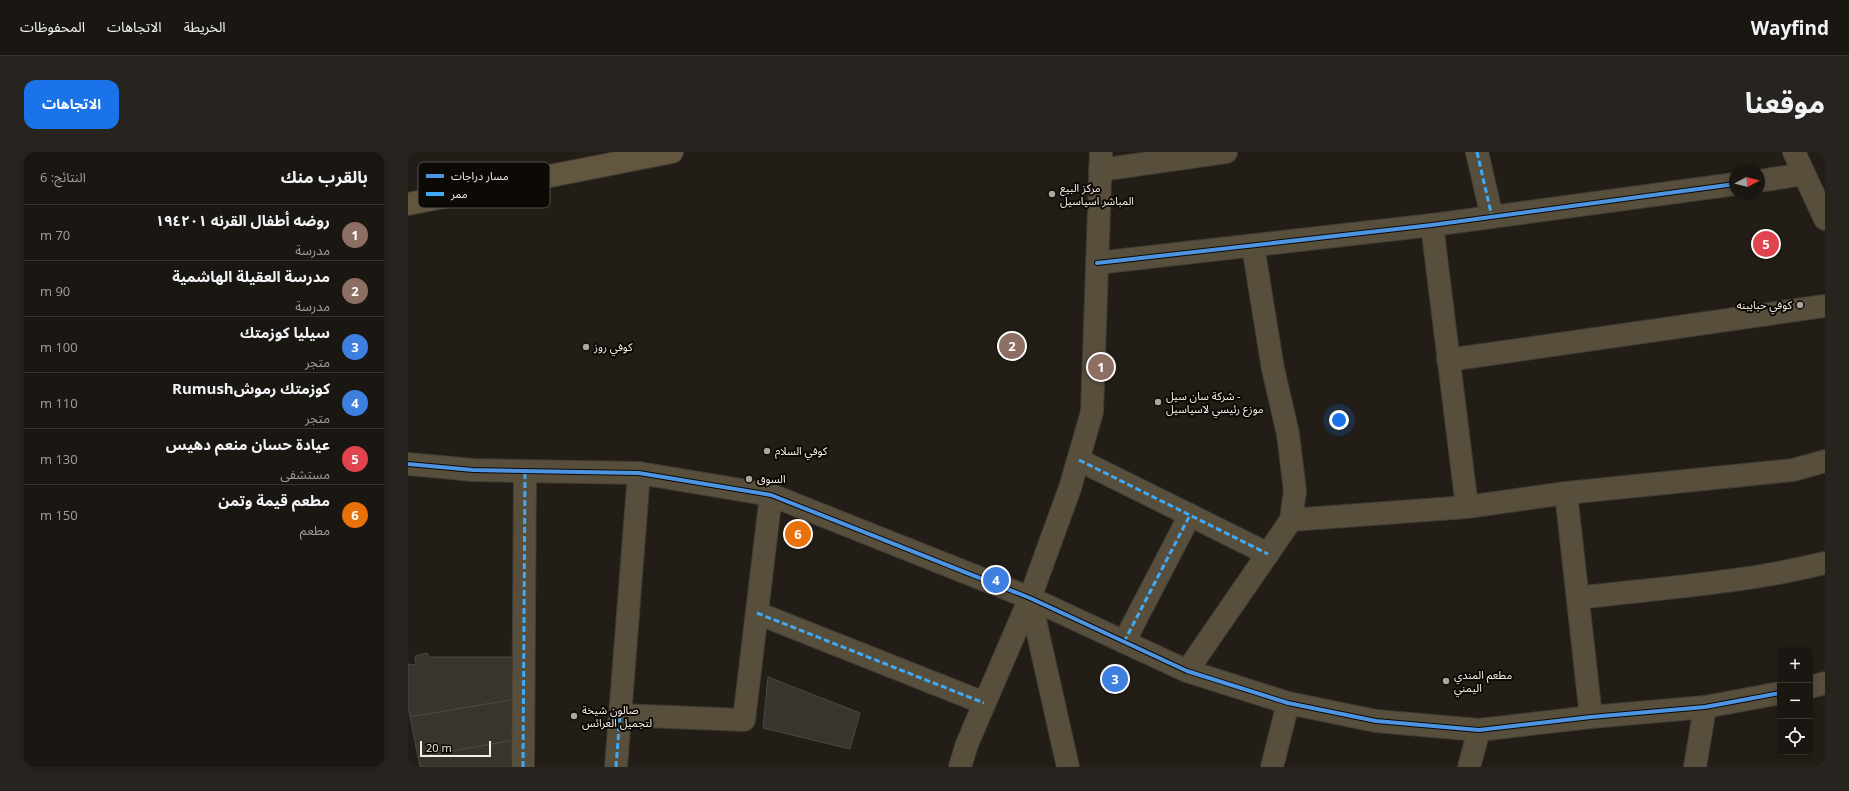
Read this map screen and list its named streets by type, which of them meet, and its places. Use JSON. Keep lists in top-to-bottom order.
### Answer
{
  "places": [
    "مركز البيع المباشر اسياسيل",
    "كوفي حبايبنه",
    "كوفي روز",
    "شركة سان سيل - موزع رئيسي لآسياسيل",
    "كوفي السلام",
    "السوق",
    "مطعم المندي اليمني",
    "صالون شيخة لتجميل العرائس"
  ],
  "legend": ["مسار دراجات", "ممر"],
  "scale_bar": "20 m",
  "north": "right",
  "page": {
    "header": "Wayfind",
    "nav": ["الخريطة", "الاتجاهات", "المحفوظات"],
    "title": "موقعنا",
    "buttons": "الاتجاهات",
    "heading": ["بالقرب منك", "النتائج: 6"],
    "list": [
      {
        "mark": "1",
        "name": "روضه أطفال القرنه ١٩٤٢٠١",
        "note": "مدرسة",
        "value": "70 m"
      },
      {
        "mark": "2",
        "name": "مدرسة العقيلة الهاشمية",
        "note": "مدرسة",
        "value": "90 m"
      },
      {
        "mark": "3",
        "name": "سيليا كوزمتك",
        "note": "متجر",
        "value": "100 m"
      },
      {
        "mark": "4",
        "name": "كوزمتك رموشRumush",
        "note": "متجر",
        "value": "110 m"
      },
      {
        "mark": "5",
        "name": "عيادة حسان منعم دهيس",
        "note": "مستشفى",
        "value": "130 m"
      },
      {
        "mark": "6",
        "name": "مطعم قيمة وتمن",
        "note": "مطعم",
        "value": "150 m"
      }
    ],
    "pins": [
      "5",
      "2",
      "1",
      "6",
      "4",
      "3"
    ],
    "map_buttons": ["+", "−"],
    "scale": "20 m"
  }
}
